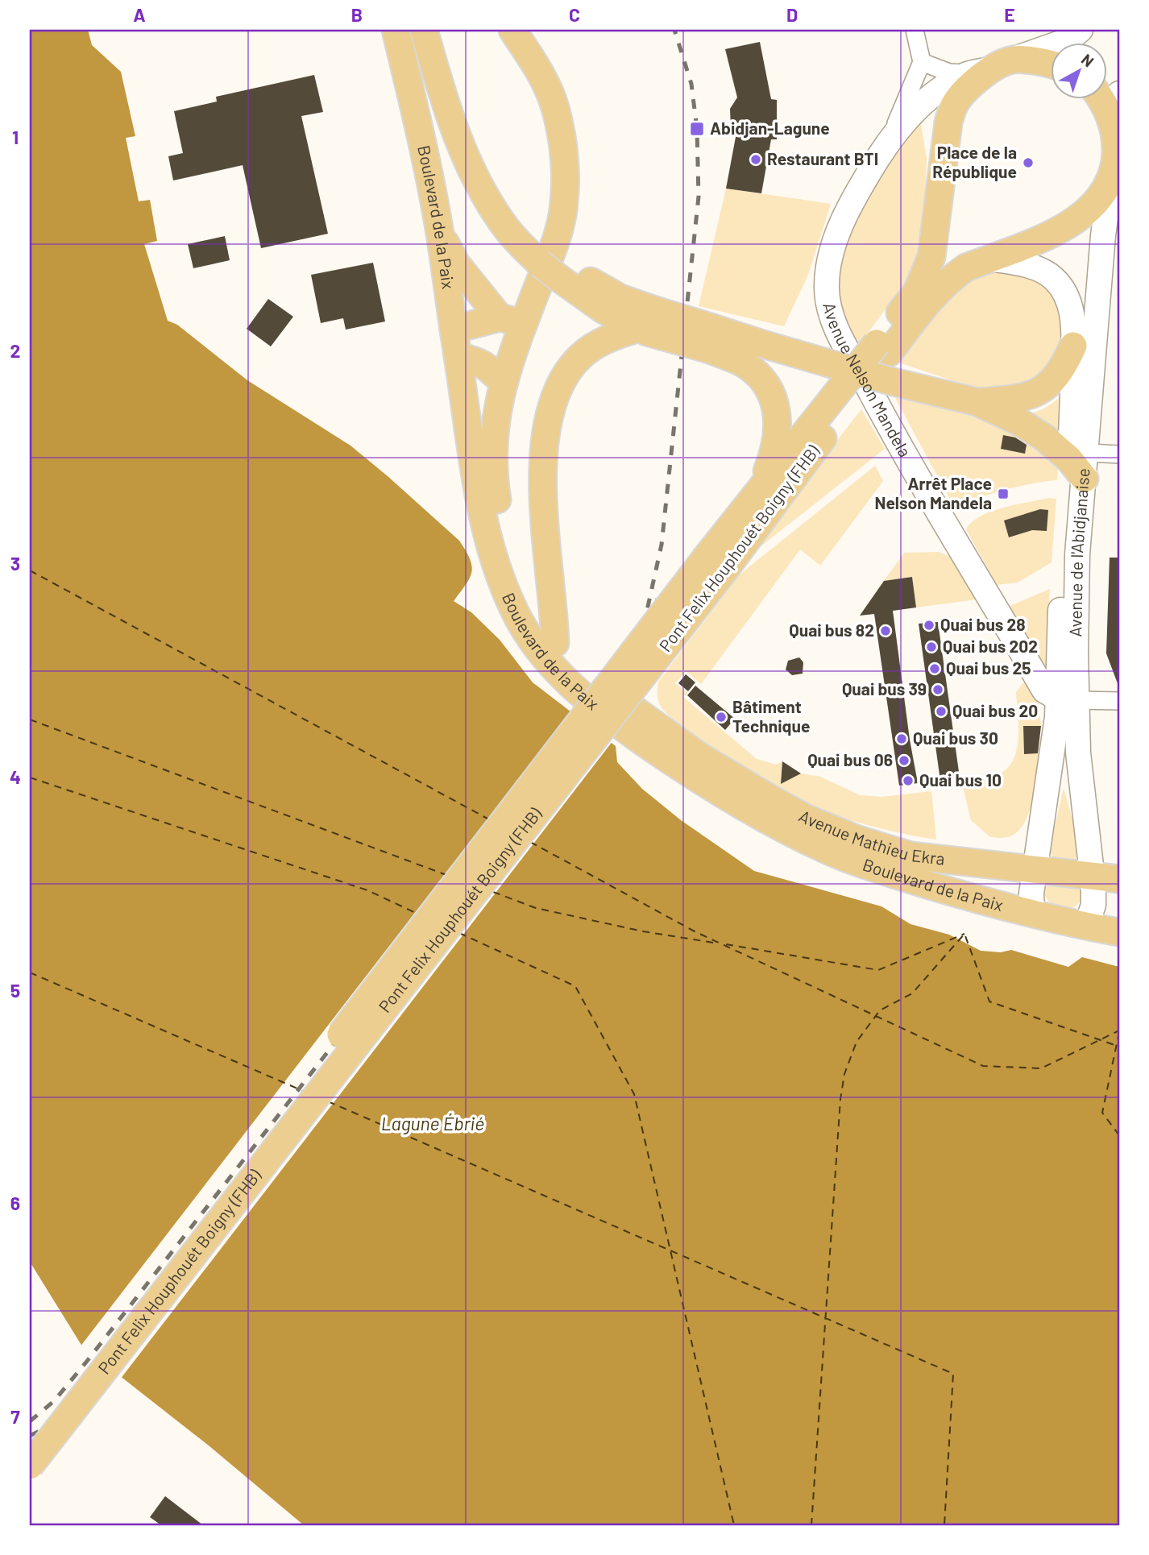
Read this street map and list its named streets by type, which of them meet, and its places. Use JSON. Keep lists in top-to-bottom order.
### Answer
{
  "streets": {
    "main road": [
      "Boulevard de la Paix",
      "Avenue Nelson Mandela",
      "Pont Felix Houphouét Boigny (FHB)",
      "Avenue de l'Abidjanaise",
      "Avenue Mathieu Ekra"
    ]
  },
  "crossings": [
    ["Boulevard de la Paix", "Avenue de l'Abidjanaise"],
    ["Boulevard de la Paix", "Avenue Mathieu Ekra"],
    ["Avenue Nelson Mandela", "Avenue de l'Abidjanaise"],
    ["Avenue de l'Abidjanaise", "Avenue Mathieu Ekra"]
  ],
  "water": ["Lagune Ébrié"],
  "places": {
    "transit": ["Abidjan-Lagune", "Arrêt Place Nelson Mandela"],
    "other": [
      "Restaurant BTI",
      "Place de la République",
      "Quai bus 28",
      "Quai bus 82",
      "Quai bus 202",
      "Quai bus 25",
      "Quai bus 39",
      "Quai bus 20",
      "Bâtiment Technique",
      "Quai bus 30",
      "Quai bus 06",
      "Quai bus 10"
    ]
  },
  "north": "top right",
  "grid": {
    "columns": [
      "A",
      "B",
      "C",
      "D",
      "E"
    ],
    "rows": [
      "1",
      "2",
      "3",
      "4",
      "5",
      "6",
      "7"
    ]
  }
}
